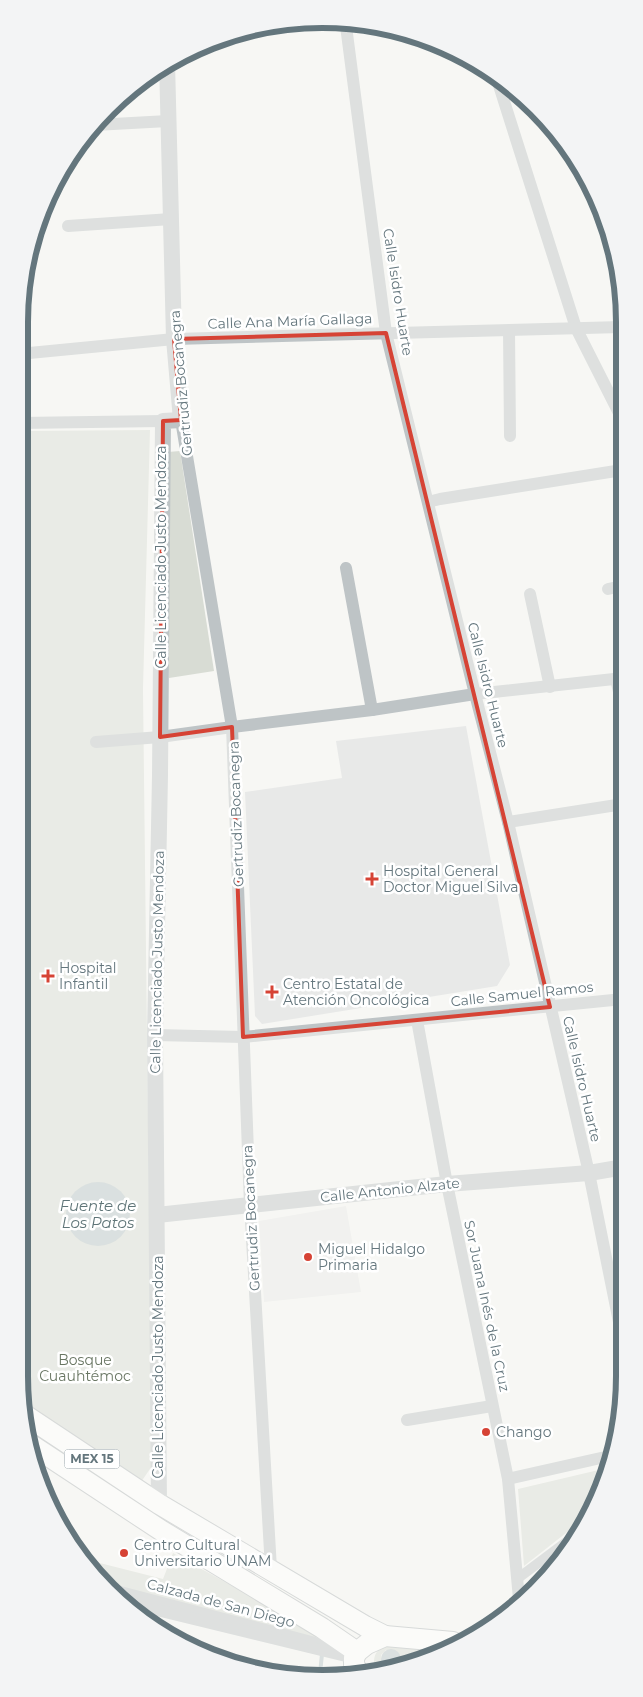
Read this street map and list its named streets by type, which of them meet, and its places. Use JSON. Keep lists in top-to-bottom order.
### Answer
{
  "streets": {
    "main road": ["MEX 15"],
    "street": [
      "Calle Isidro Huarte",
      "Calle Ana María Gallaga",
      "Gertrudiz Bocanegra",
      "Calle Licenciado Justo Mendoza",
      "Calle Samuel Ramos",
      "Calle Antonio Alzate",
      "Sor Juana Inés de la Cruz",
      "Calzada de San Diego"
    ]
  },
  "crossings": [
    ["Calle Isidro Huarte", "Calle Ana María Gallaga"],
    ["Calle Isidro Huarte", "Calle Samuel Ramos"],
    ["Calle Isidro Huarte", "Calle Antonio Alzate"],
    ["Calle Ana María Gallaga", "Gertrudiz Bocanegra"],
    ["Gertrudiz Bocanegra", "Calle Samuel Ramos"],
    ["Gertrudiz Bocanegra", "Calle Antonio Alzate"],
    ["Gertrudiz Bocanegra", "MEX 15"],
    ["Calle Licenciado Justo Mendoza", "Calle Samuel Ramos"],
    ["Calle Licenciado Justo Mendoza", "Calle Antonio Alzate"],
    ["Calle Licenciado Justo Mendoza", "MEX 15"],
    ["Calle Samuel Ramos", "Sor Juana Inés de la Cruz"],
    ["Calle Antonio Alzate", "Sor Juana Inés de la Cruz"]
  ],
  "water": ["Fuente de Los Patos"],
  "parks": ["Bosque Cuauhtémoc"],
  "places": {
    "health": ["Hospital General Doctor Miguel Silva", "Hospital Infantil", "Centro Estatal de Atención Oncológica"],
    "other": ["Miguel Hidalgo Primaria", "Chango", "Centro Cultural Universitario UNAM"]
  }
}
